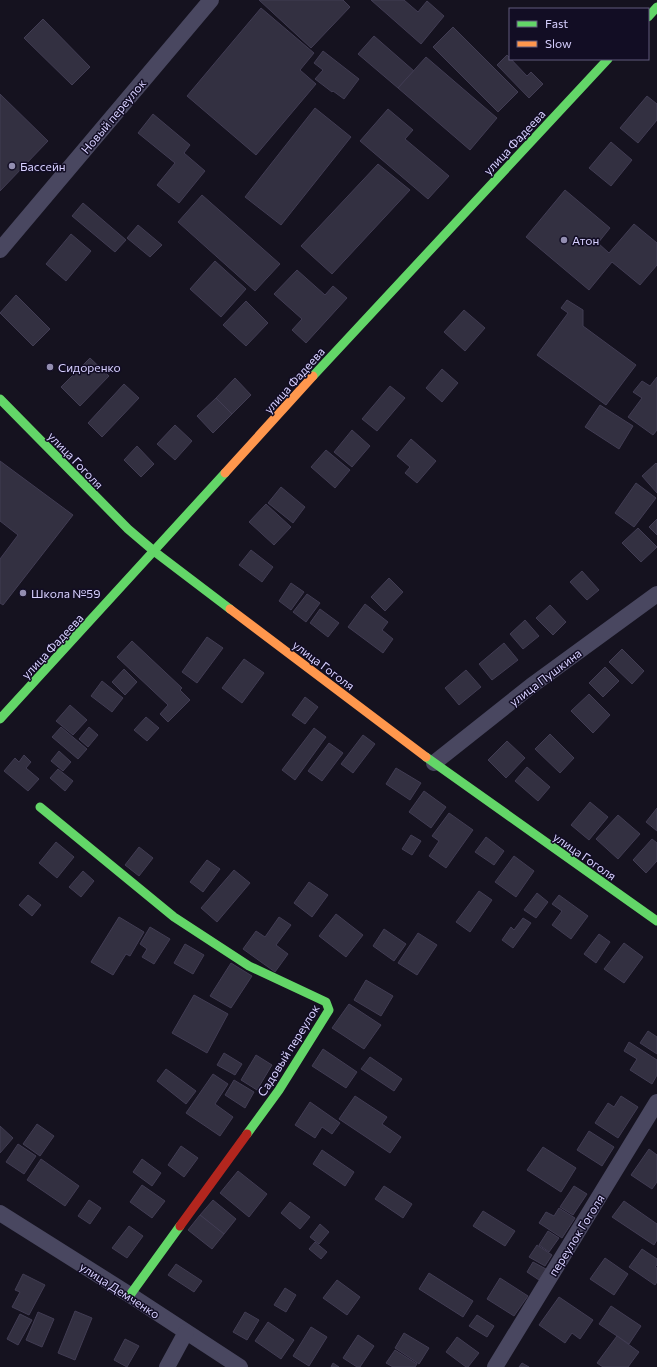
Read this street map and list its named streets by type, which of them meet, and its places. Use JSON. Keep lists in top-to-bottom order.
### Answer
{
  "streets": {
    "main road": ["улица Фадеева", "улица Гоголя", "Садовый переулок"],
    "street": [
      "Новый переулок",
      "улица Пушкина",
      "переулок Гоголя",
      "улица Демченко"
    ]
  },
  "crossings": [
    ["улица Фадеева", "улица Гоголя"],
    ["улица Гоголя", "улица Пушкина"],
    ["Садовый переулок", "улица Демченко"]
  ],
  "places": [
    "Бассейн",
    "Атон",
    "Сидоренко",
    "Школа №59"
  ],
  "legend": ["Fast", "Slow"]
}
